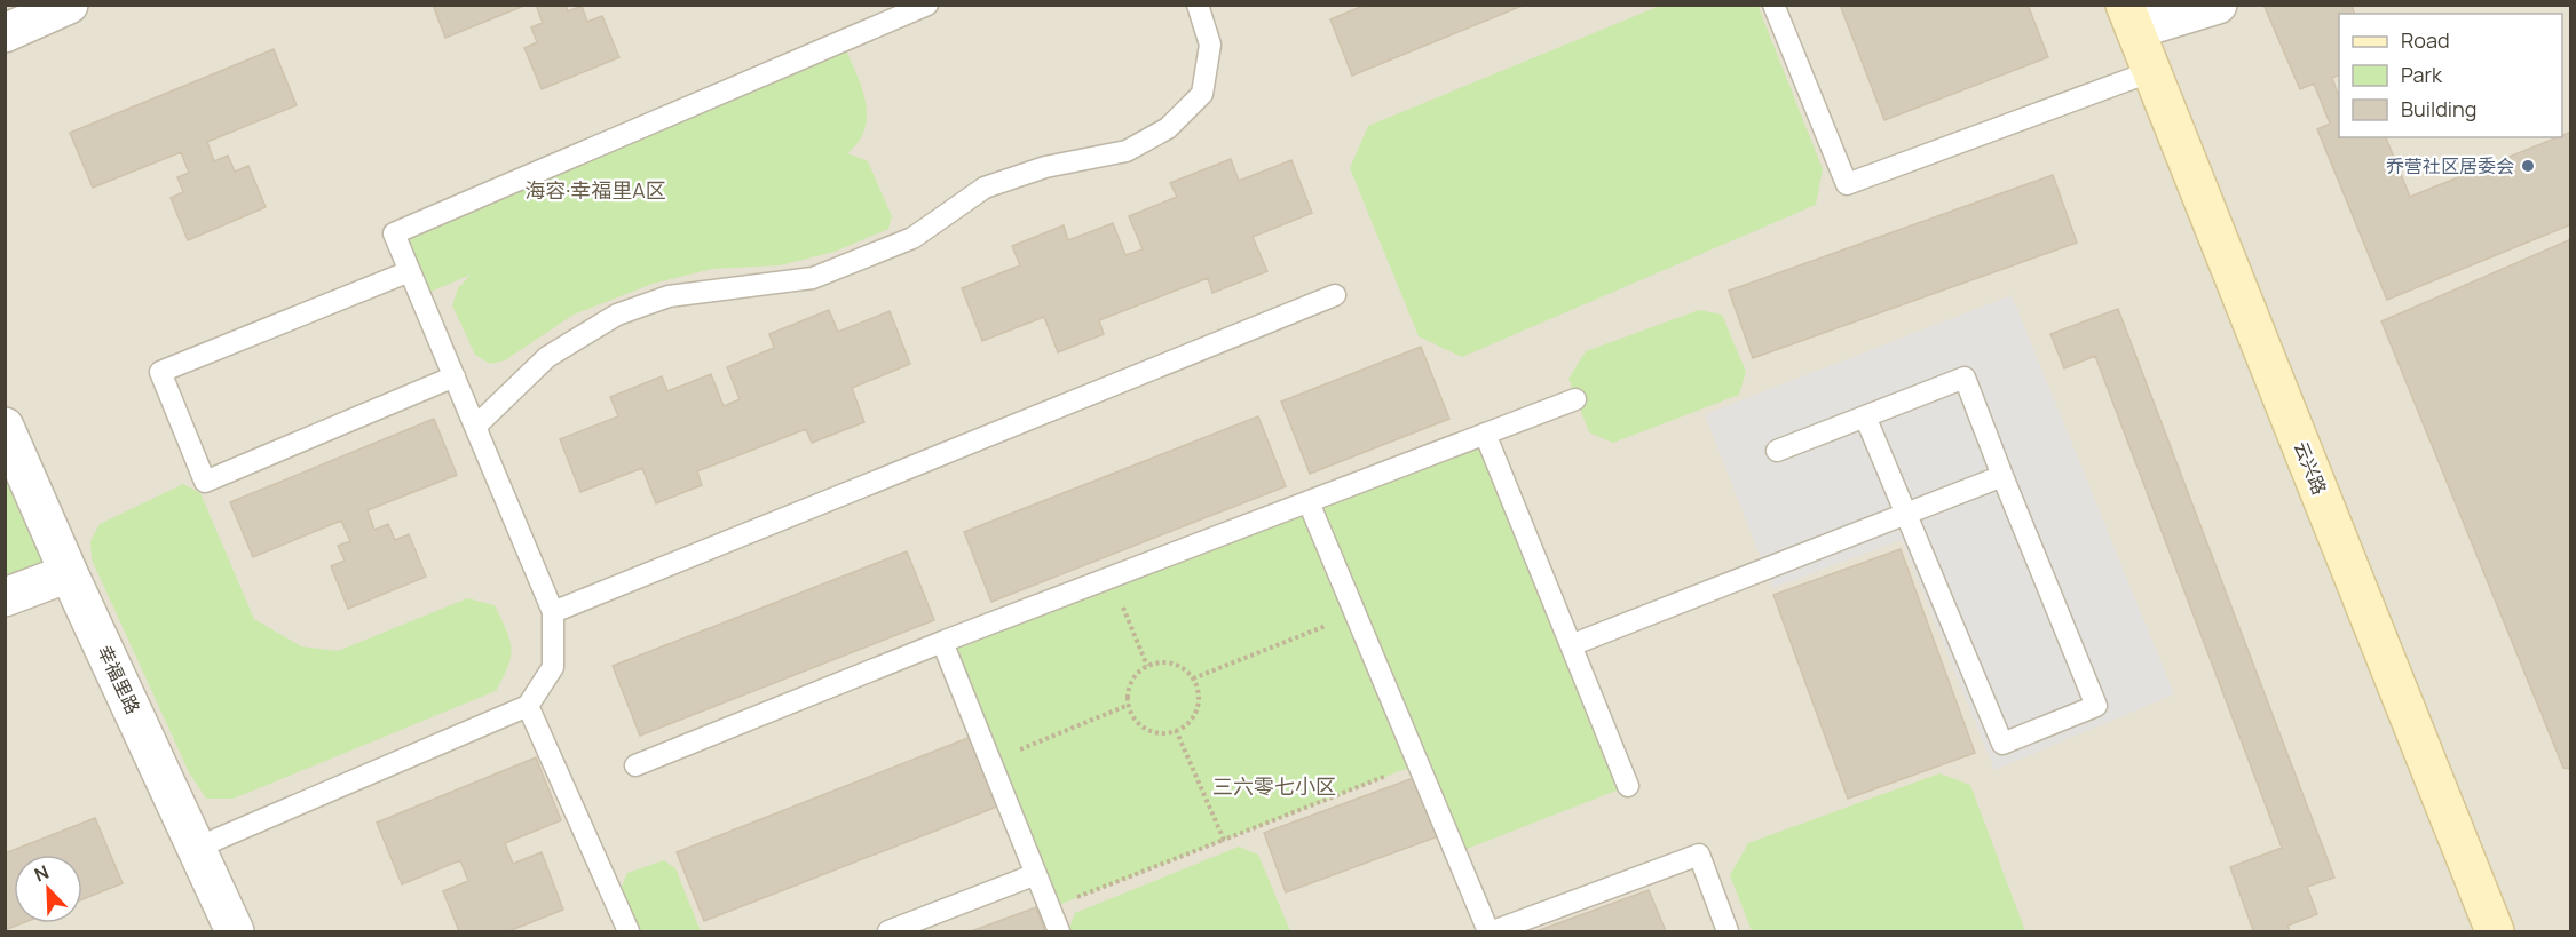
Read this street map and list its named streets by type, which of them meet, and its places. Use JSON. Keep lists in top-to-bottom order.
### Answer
{
  "streets": {
    "main road": ["云兴路"],
    "street": ["幸福里路"]
  },
  "districts": ["海容·幸福里A区", "三六零七小区"],
  "places": ["乔营社区居委会"],
  "legend": ["Road", "Park", "Building"],
  "north": "top left"
}
